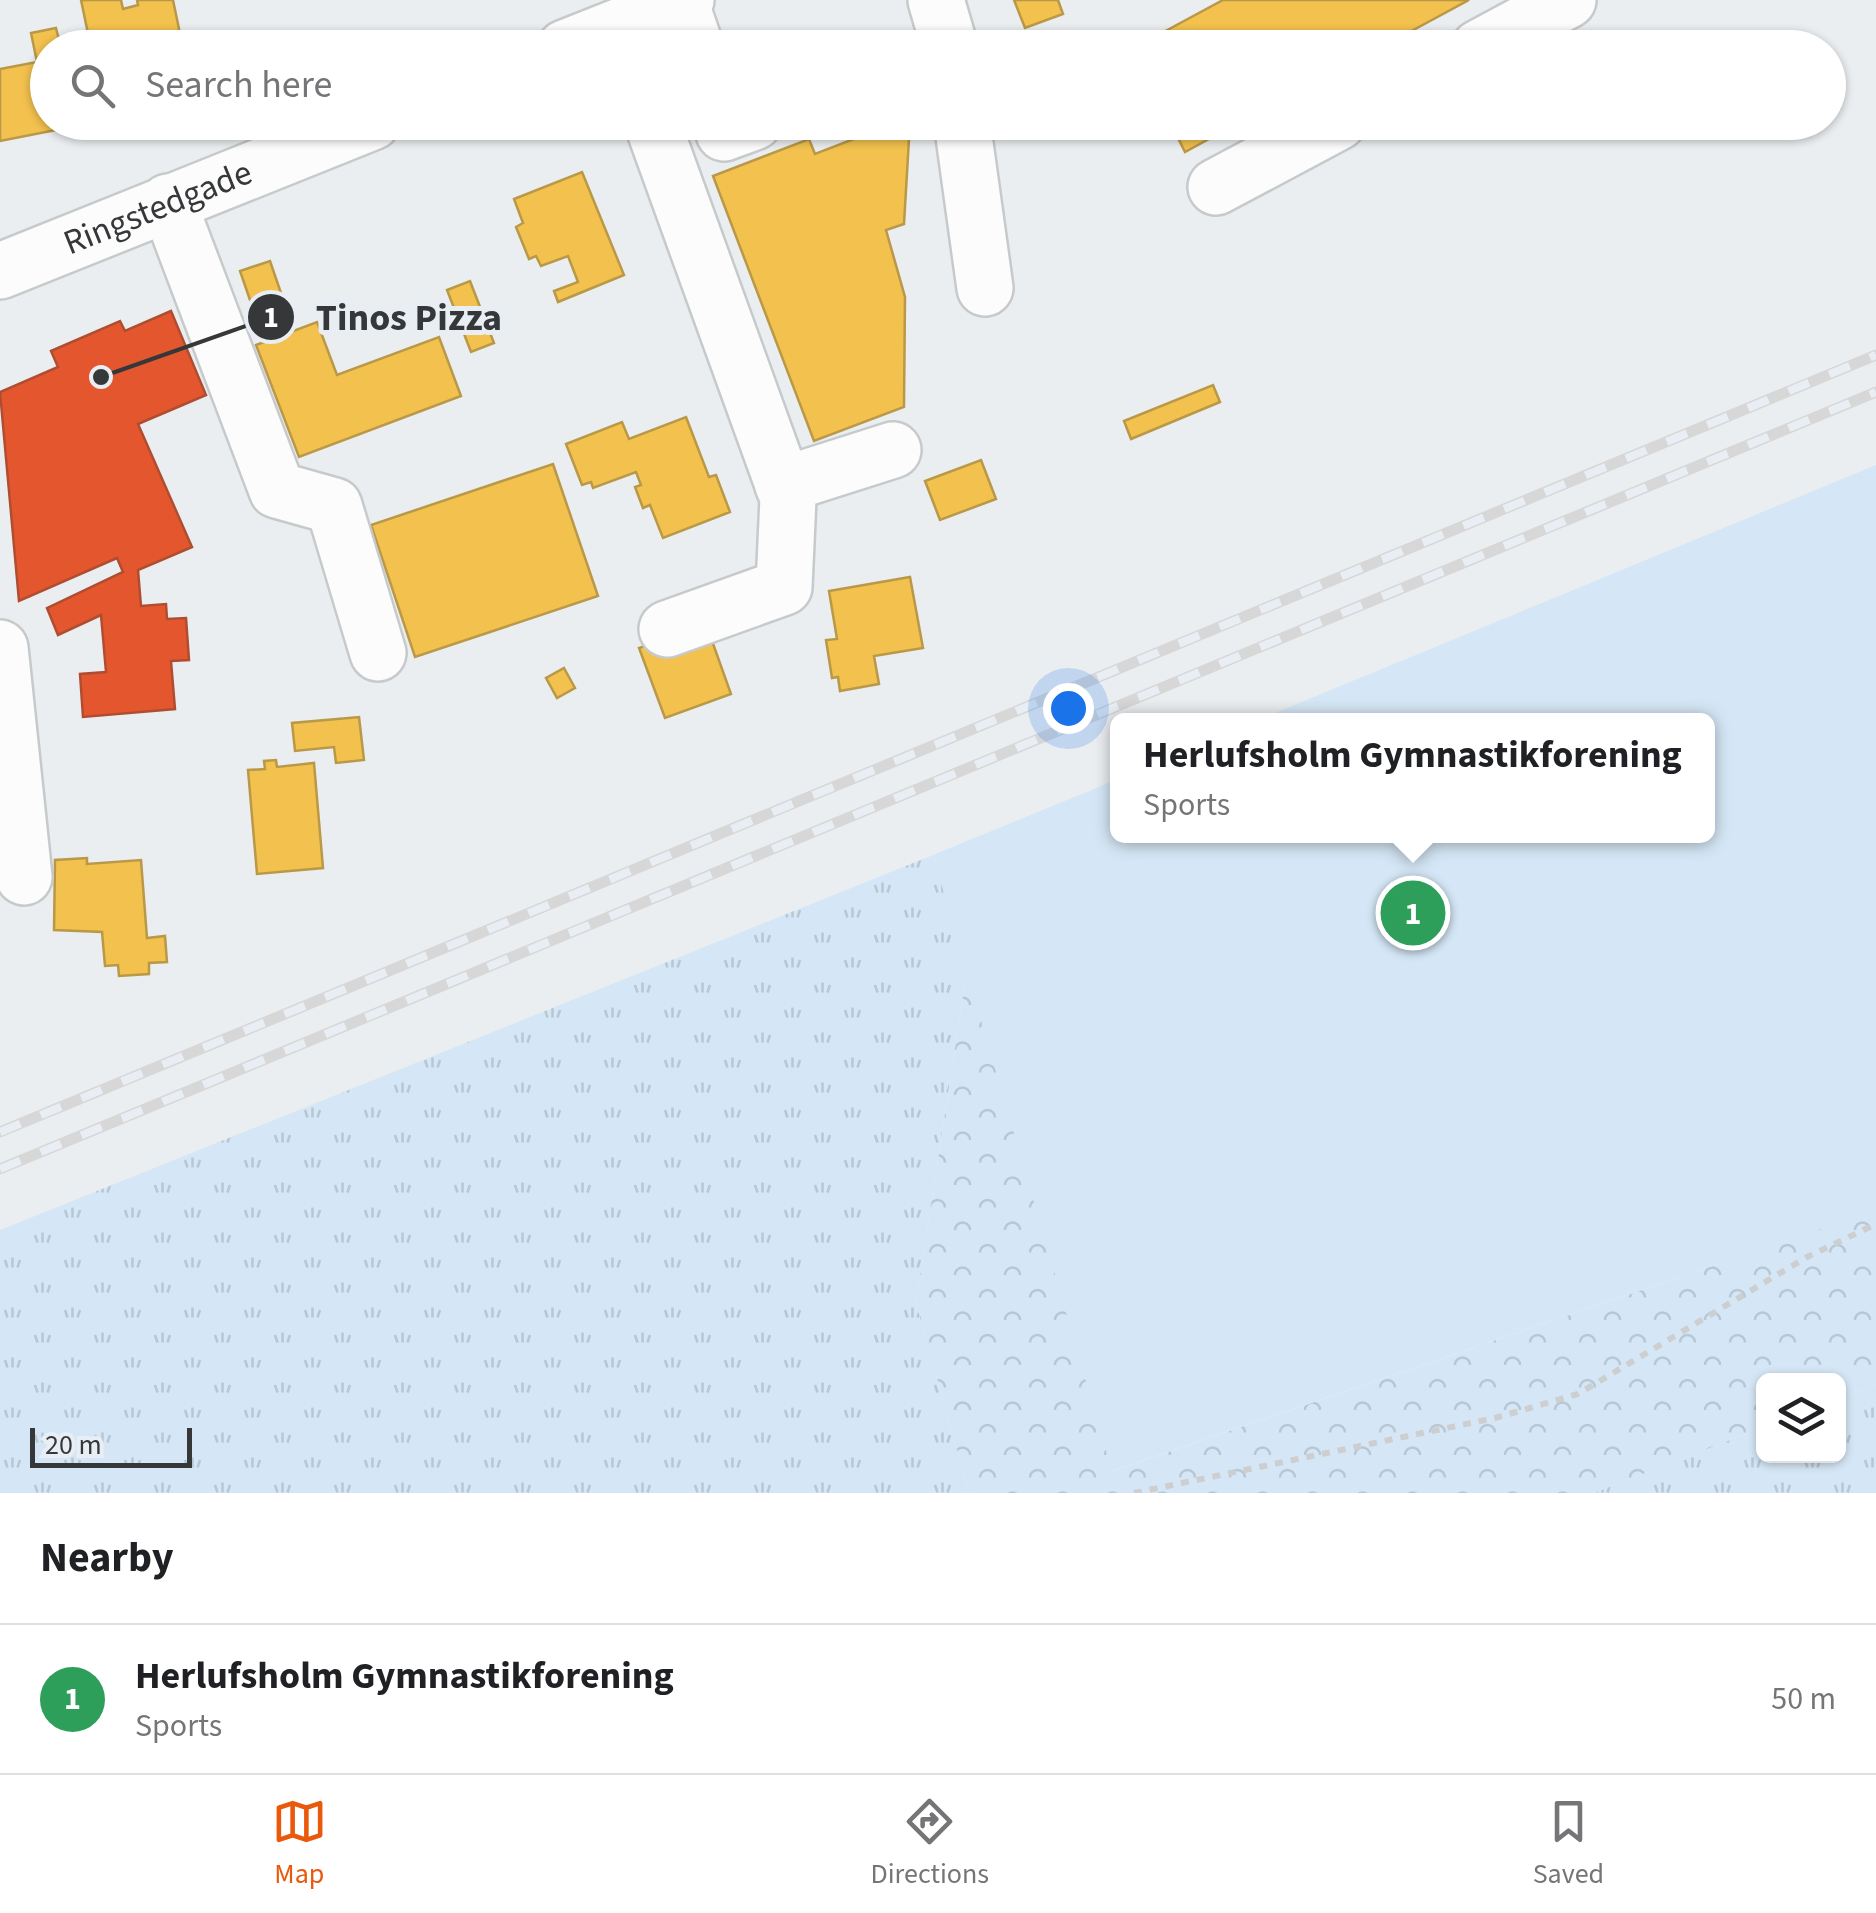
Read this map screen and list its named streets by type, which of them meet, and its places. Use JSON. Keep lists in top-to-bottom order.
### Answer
{
  "streets": {
    "street": ["Ringstedgade"]
  },
  "places": ["Tinos Pizza"],
  "scale_bar": "20 m",
  "page": {
    "search": "Search here",
    "popup": ["Herlufsholm Gymnastikforening", "Sports"],
    "pins": "1",
    "scale": "20 m",
    "heading": "Nearby",
    "list": [
      {
        "mark": "1",
        "name": "Herlufsholm Gymnastikforening",
        "note": "Sports",
        "value": "50 m"
      }
    ],
    "nav": ["Map", "Directions", "Saved"]
  }
}
